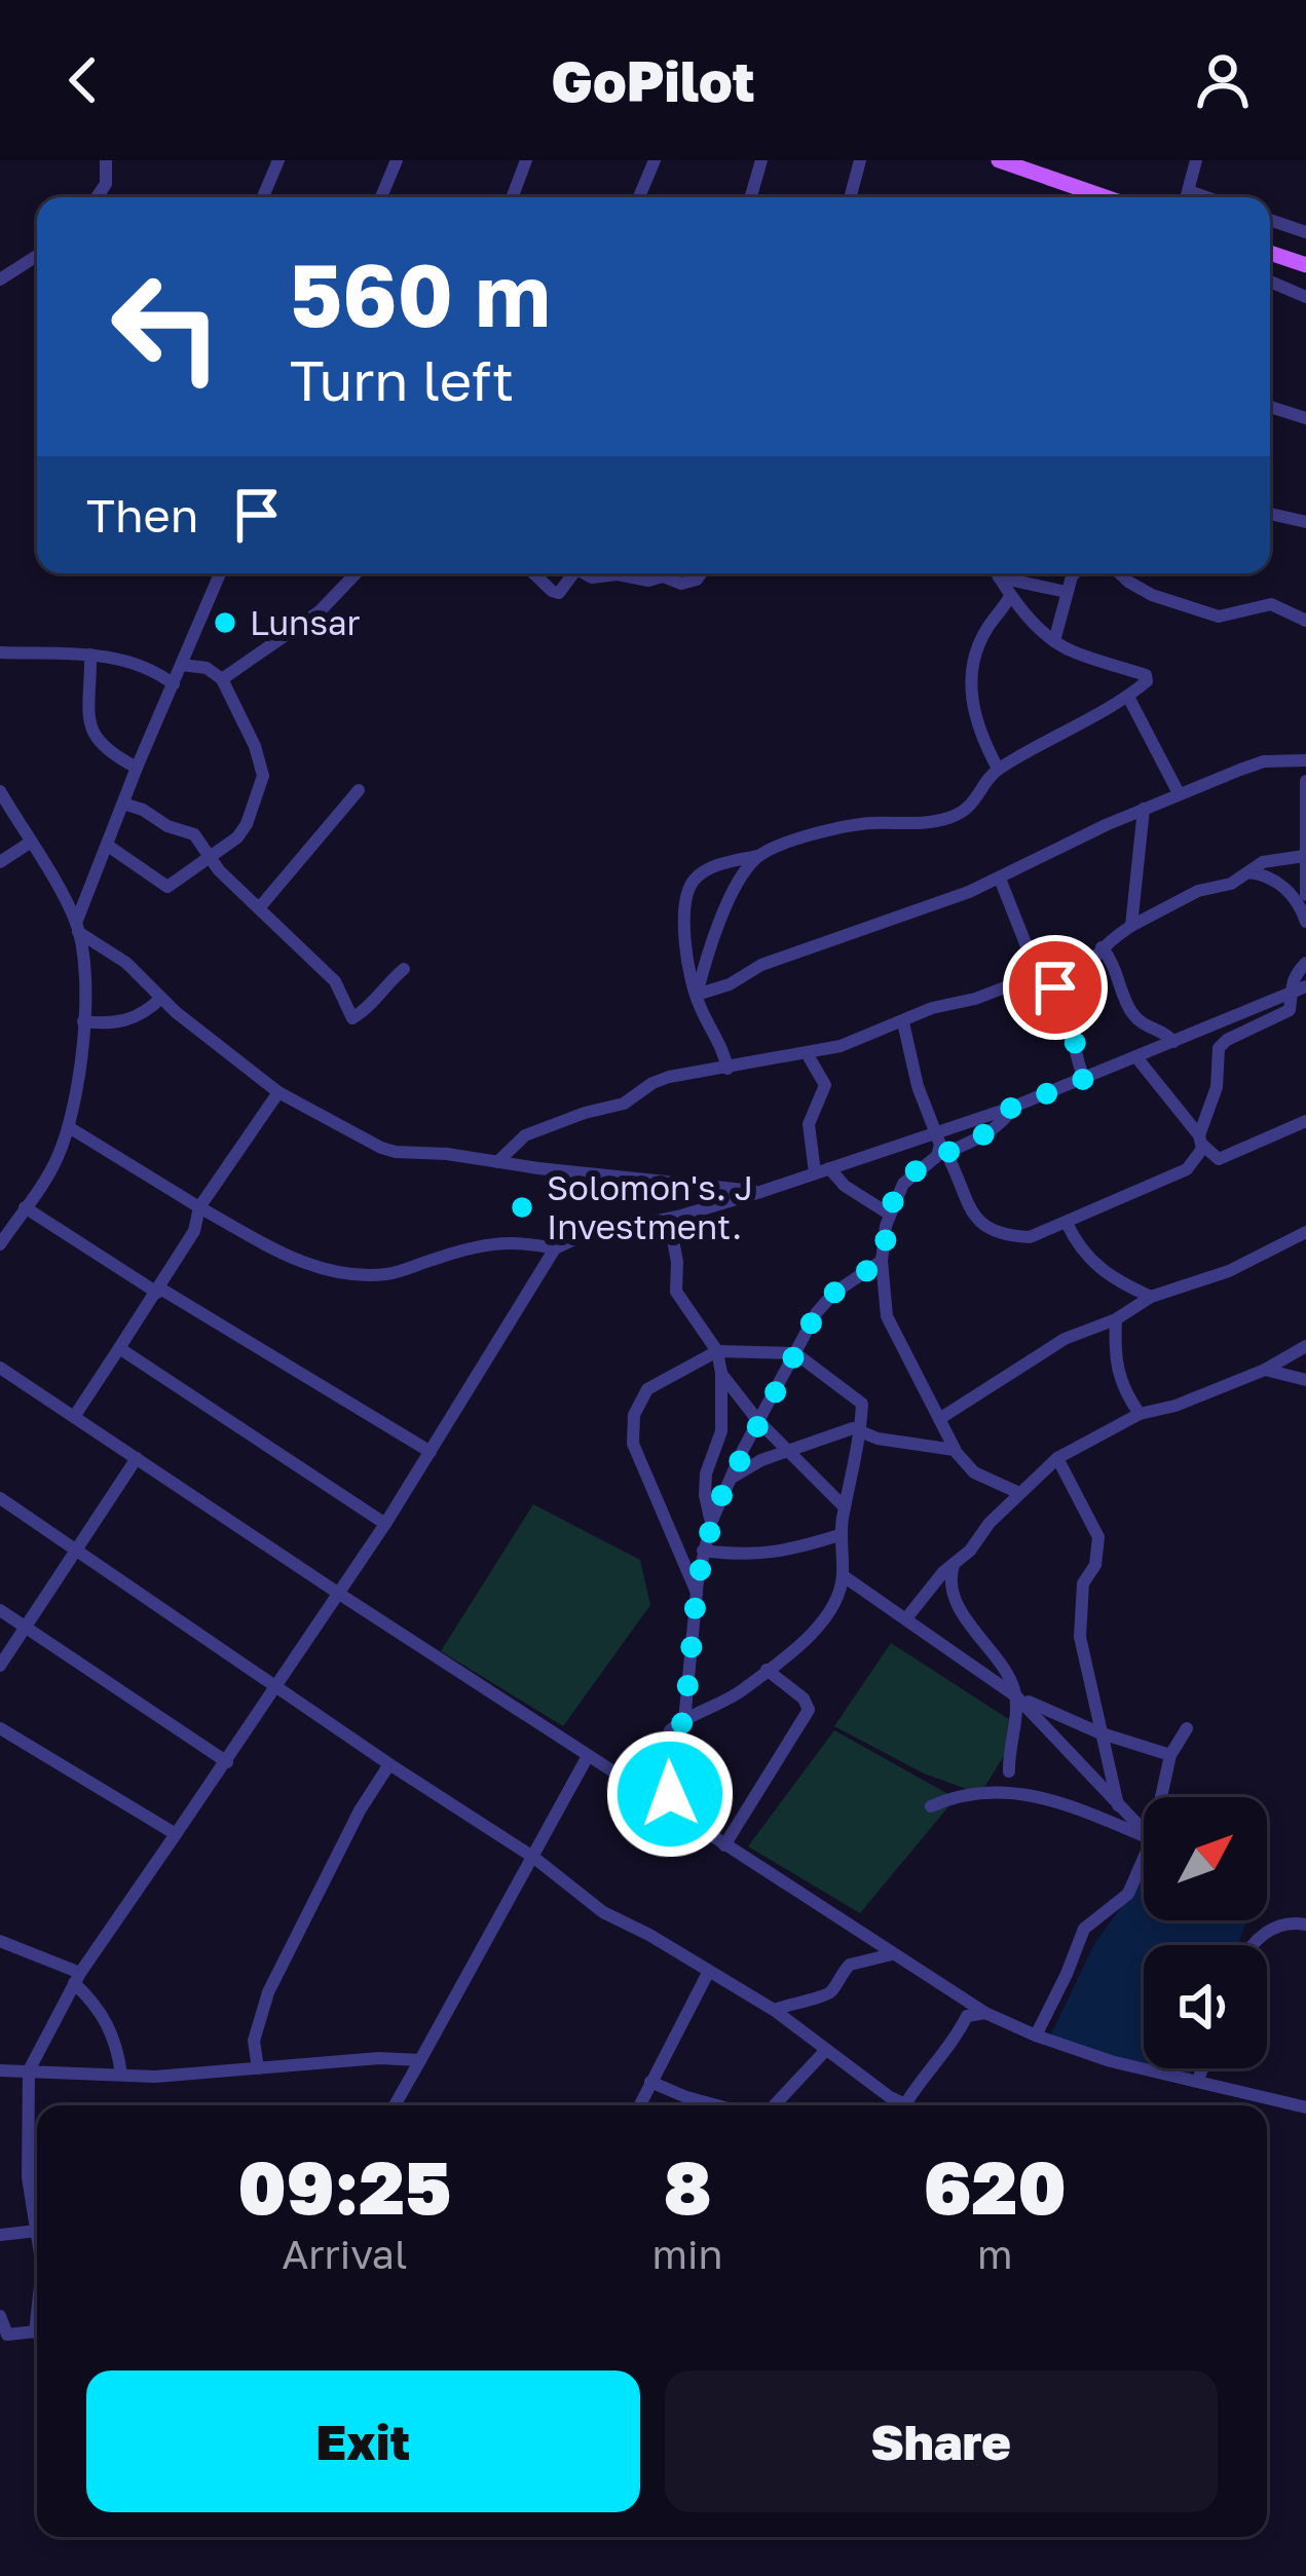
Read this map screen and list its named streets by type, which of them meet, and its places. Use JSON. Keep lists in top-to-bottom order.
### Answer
{
  "places": ["Lunsar", "Solomon's. J Investment."],
  "north": "top right",
  "page": {
    "header": "GoPilot",
    "turn": ["560 m", "Turn left"],
    "then": "Then",
    "eta": [
      "09:25",
      "Arrival",
      "8",
      "min",
      "620",
      "m"
    ],
    "buttons": ["Exit", "Share"]
  }
}
